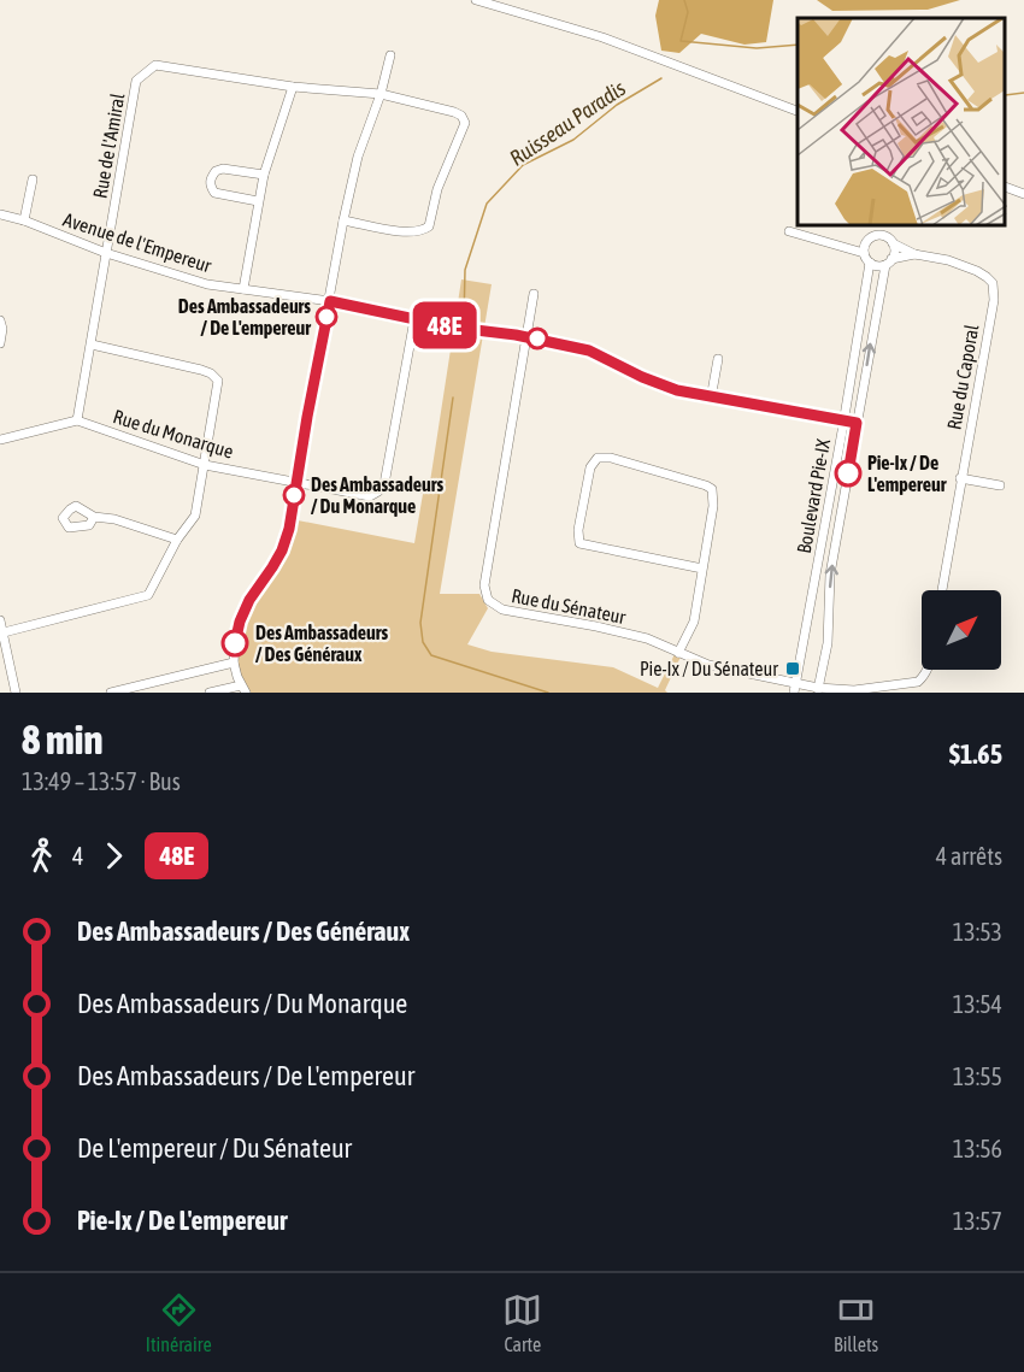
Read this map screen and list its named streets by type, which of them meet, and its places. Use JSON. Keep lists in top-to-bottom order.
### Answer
{
  "streets": {
    "street": [
      "Rue de l'Amiral",
      "Avenue de l'Empereur",
      "Rue du Caporal",
      "Rue du Monarque",
      "Boulevard Pie-IX",
      "Rue du Sénateur"
    ]
  },
  "crossings": [
    ["Rue de l'Amiral", "Avenue de l'Empereur"],
    ["Rue de l'Amiral", "Rue du Monarque"],
    ["Avenue de l'Empereur", "Rue du Monarque"],
    ["Avenue de l'Empereur", "Boulevard Pie-IX"],
    ["Avenue de l'Empereur", "Rue du Sénateur"],
    ["Rue du Caporal", "Boulevard Pie-IX"],
    ["Boulevard Pie-IX", "Rue du Sénateur"]
  ],
  "water": ["Ruisseau Paradis"],
  "places": {
    "other": [
      "Des Ambassadeurs / De L'empereur",
      "Pie-Ix / De L'empereur",
      "Des Ambassadeurs / Du Monarque",
      "Des Ambassadeurs / Des Généraux"
    ],
    "transit": ["Pie-Ix / Du Sénateur"]
  },
  "lines": ["bus line 48E"],
  "north": "top right",
  "page": {
    "on_map": "48E",
    "heading": ["8 min", "13:49 – 13:57 · Bus", "$1.65"],
    "legs": ["4", "48E", "4 arrêts"],
    "list": [
      {
        "name": "Des Ambassadeurs / Des Généraux",
        "value": "13:53"
      },
      {
        "name": "Des Ambassadeurs / Du Monarque",
        "value": "13:54"
      },
      {
        "name": "Des Ambassadeurs / De L'empereur",
        "value": "13:55"
      },
      {
        "name": "De L'empereur / Du Sénateur",
        "value": "13:56"
      },
      {
        "name": "Pie-Ix / De L'empereur",
        "value": "13:57"
      }
    ],
    "tabs": ["Itinéraire", "Carte", "Billets"]
  }
}
